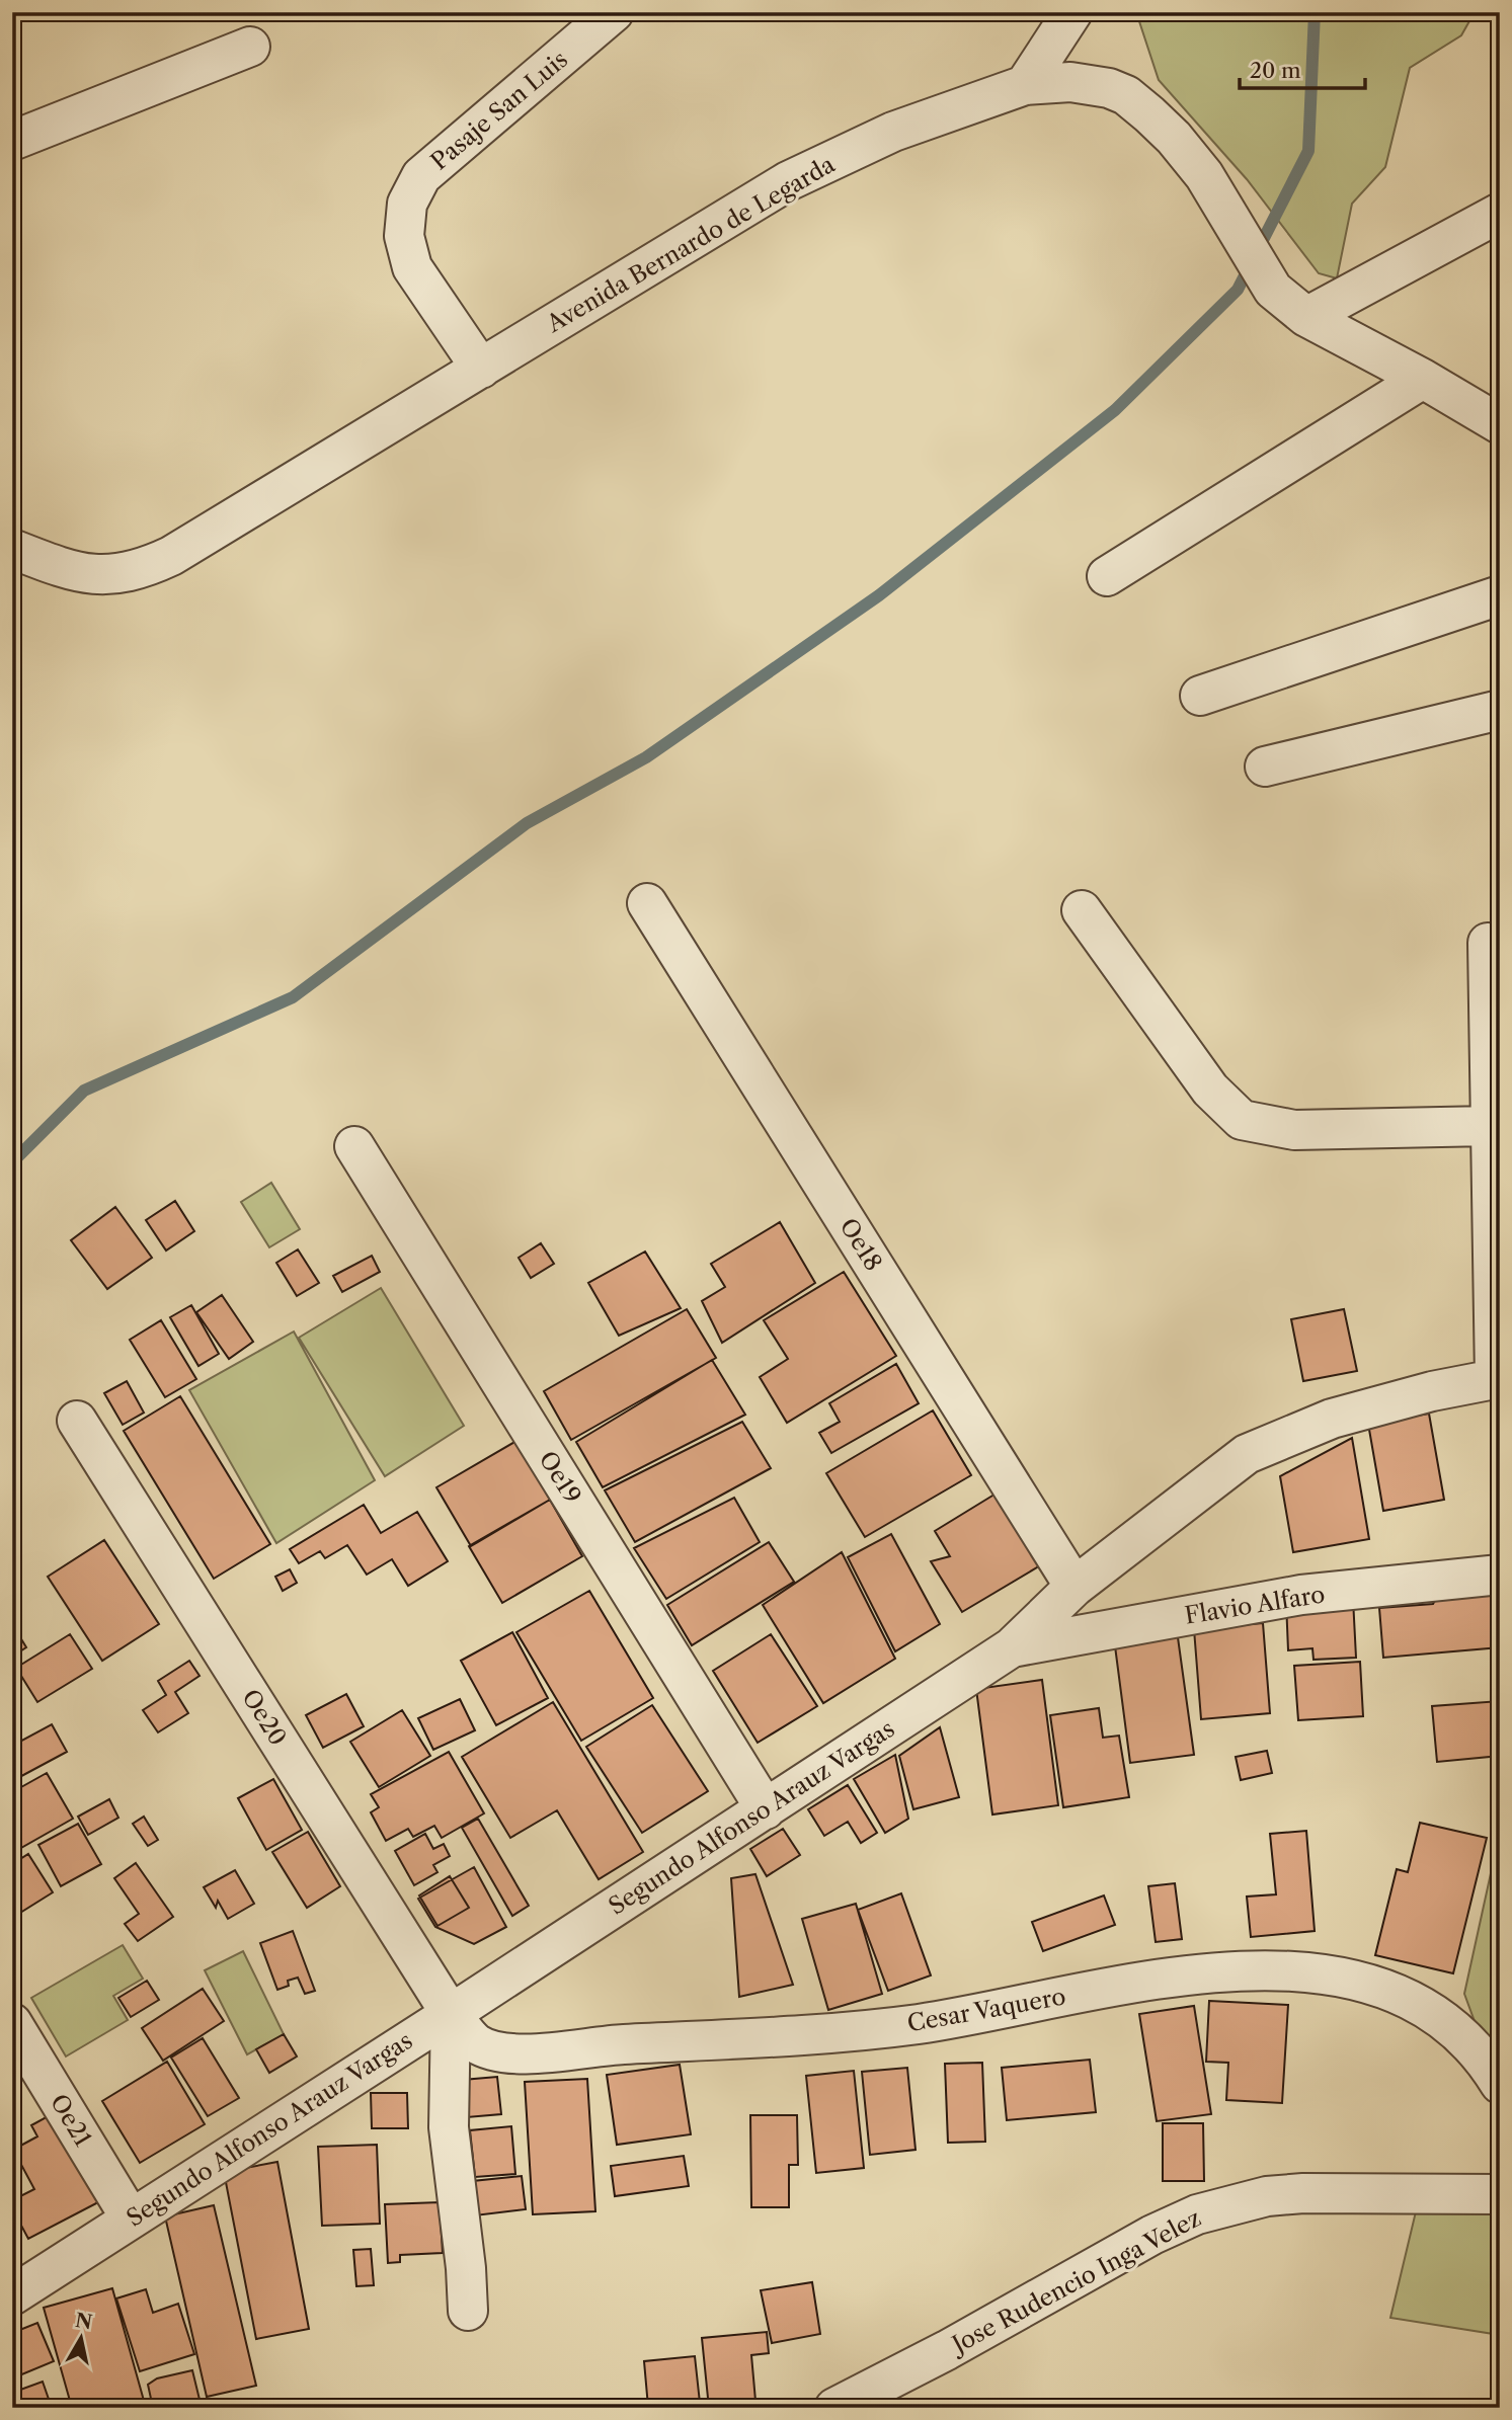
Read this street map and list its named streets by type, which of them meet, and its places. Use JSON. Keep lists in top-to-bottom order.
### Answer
{
  "streets": {
    "street": [
      "Pasaje San Luis",
      "Avenida Bernardo de Legarda",
      "Oe18",
      "Oe19",
      "Flavio Alfaro",
      "Oe20",
      "Segundo Alfonso Arauz Vargas",
      "Cesar Vaquero",
      "Oe21",
      "Jose Rudencio Inga Velez"
    ]
  },
  "crossings": [
    ["Pasaje San Luis", "Avenida Bernardo de Legarda"],
    ["Oe18", "Segundo Alfonso Arauz Vargas"],
    ["Oe19", "Segundo Alfonso Arauz Vargas"],
    ["Flavio Alfaro", "Segundo Alfonso Arauz Vargas"],
    ["Oe20", "Segundo Alfonso Arauz Vargas"],
    ["Oe20", "Cesar Vaquero"],
    ["Segundo Alfonso Arauz Vargas", "Cesar Vaquero"],
    ["Segundo Alfonso Arauz Vargas", "Oe21"]
  ],
  "scale_bar": "20 m",
  "north": "top"
}
